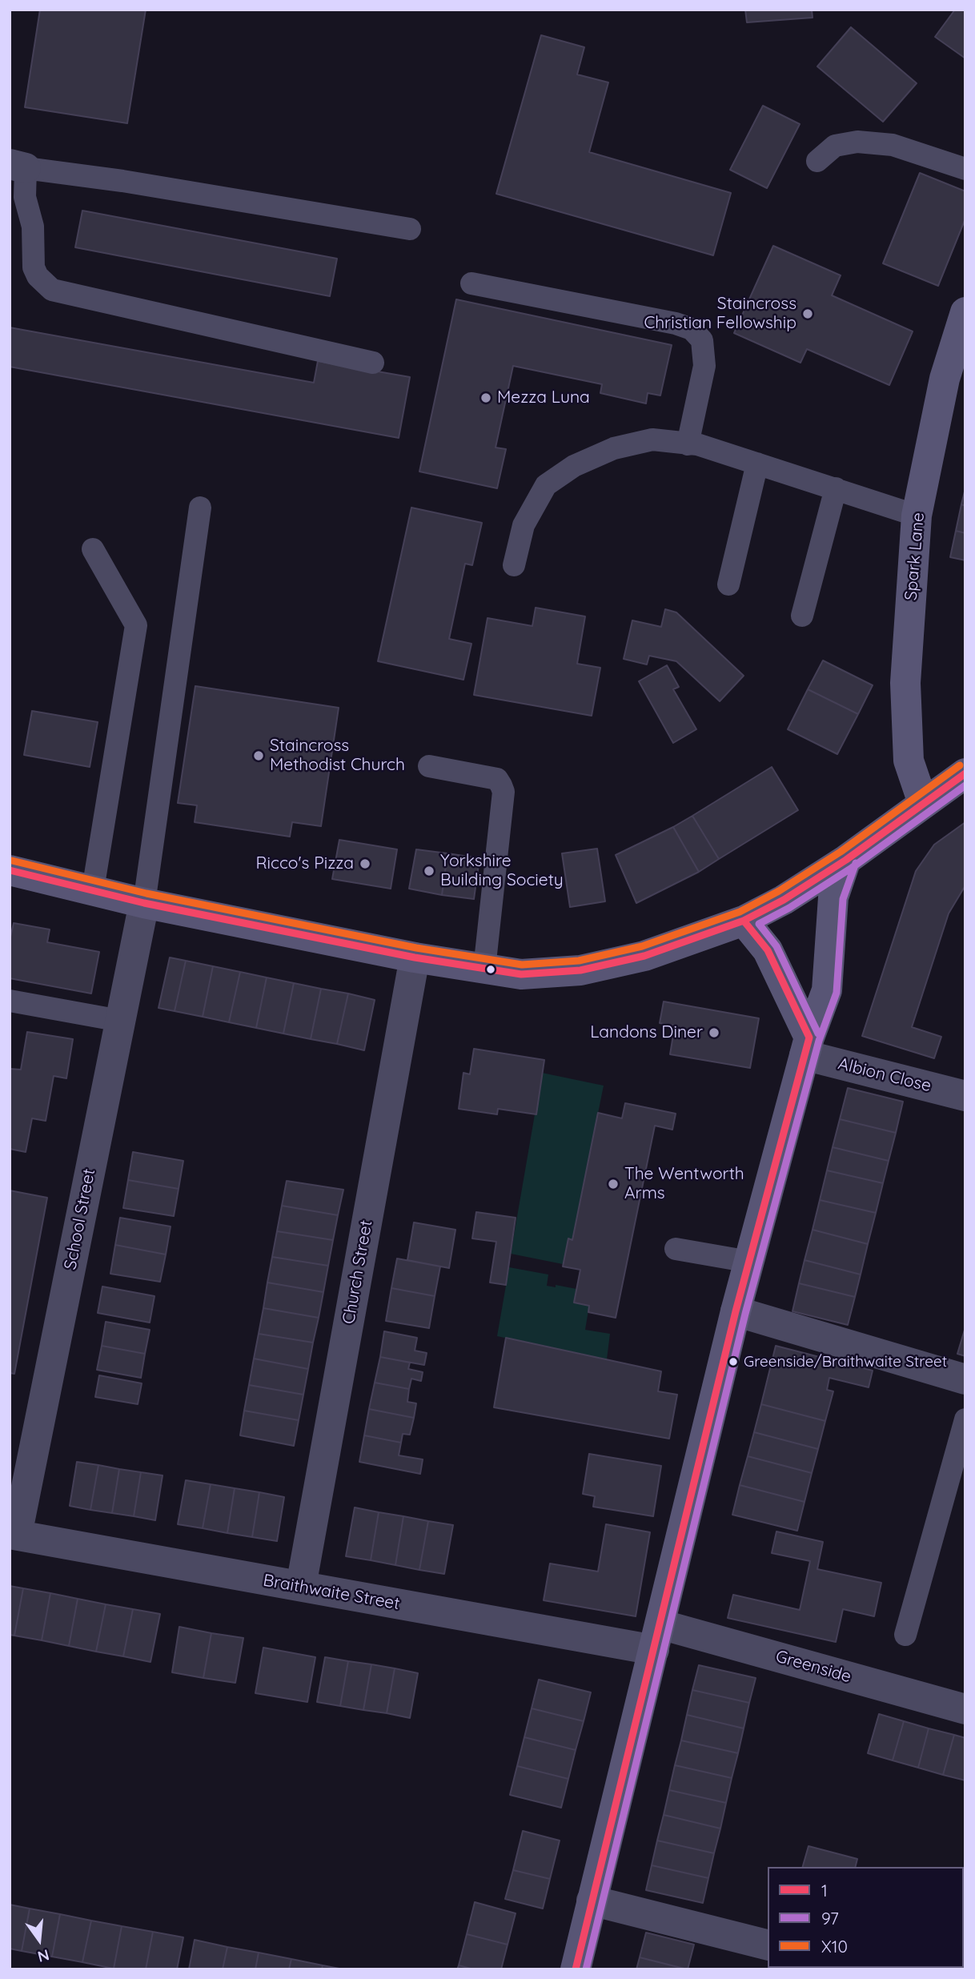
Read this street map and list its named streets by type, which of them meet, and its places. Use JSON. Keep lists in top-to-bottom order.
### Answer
{
  "streets": {
    "main road": ["Spark Lane"],
    "street": [
      "Albion Close",
      "School Street",
      "Church Street",
      "Braithwaite Street",
      "Greenside"
    ]
  },
  "crossings": [
    ["School Street", "Braithwaite Street"],
    ["Church Street", "Braithwaite Street"],
    ["Braithwaite Street", "Greenside"]
  ],
  "places": [
    "Staincross Christian Fellowship",
    "Mezza Luna",
    "Staincross Methodist Church",
    "Ricco's Pizza",
    "Yorkshire Building Society",
    "Landons Diner",
    "The Wentworth Arms",
    "Greenside/Braithwaite Street"
  ],
  "lines": ["transit line X10", "transit line 1", "transit line 97"],
  "legend": ["1", "97", "X10"],
  "north": "bottom"
}
